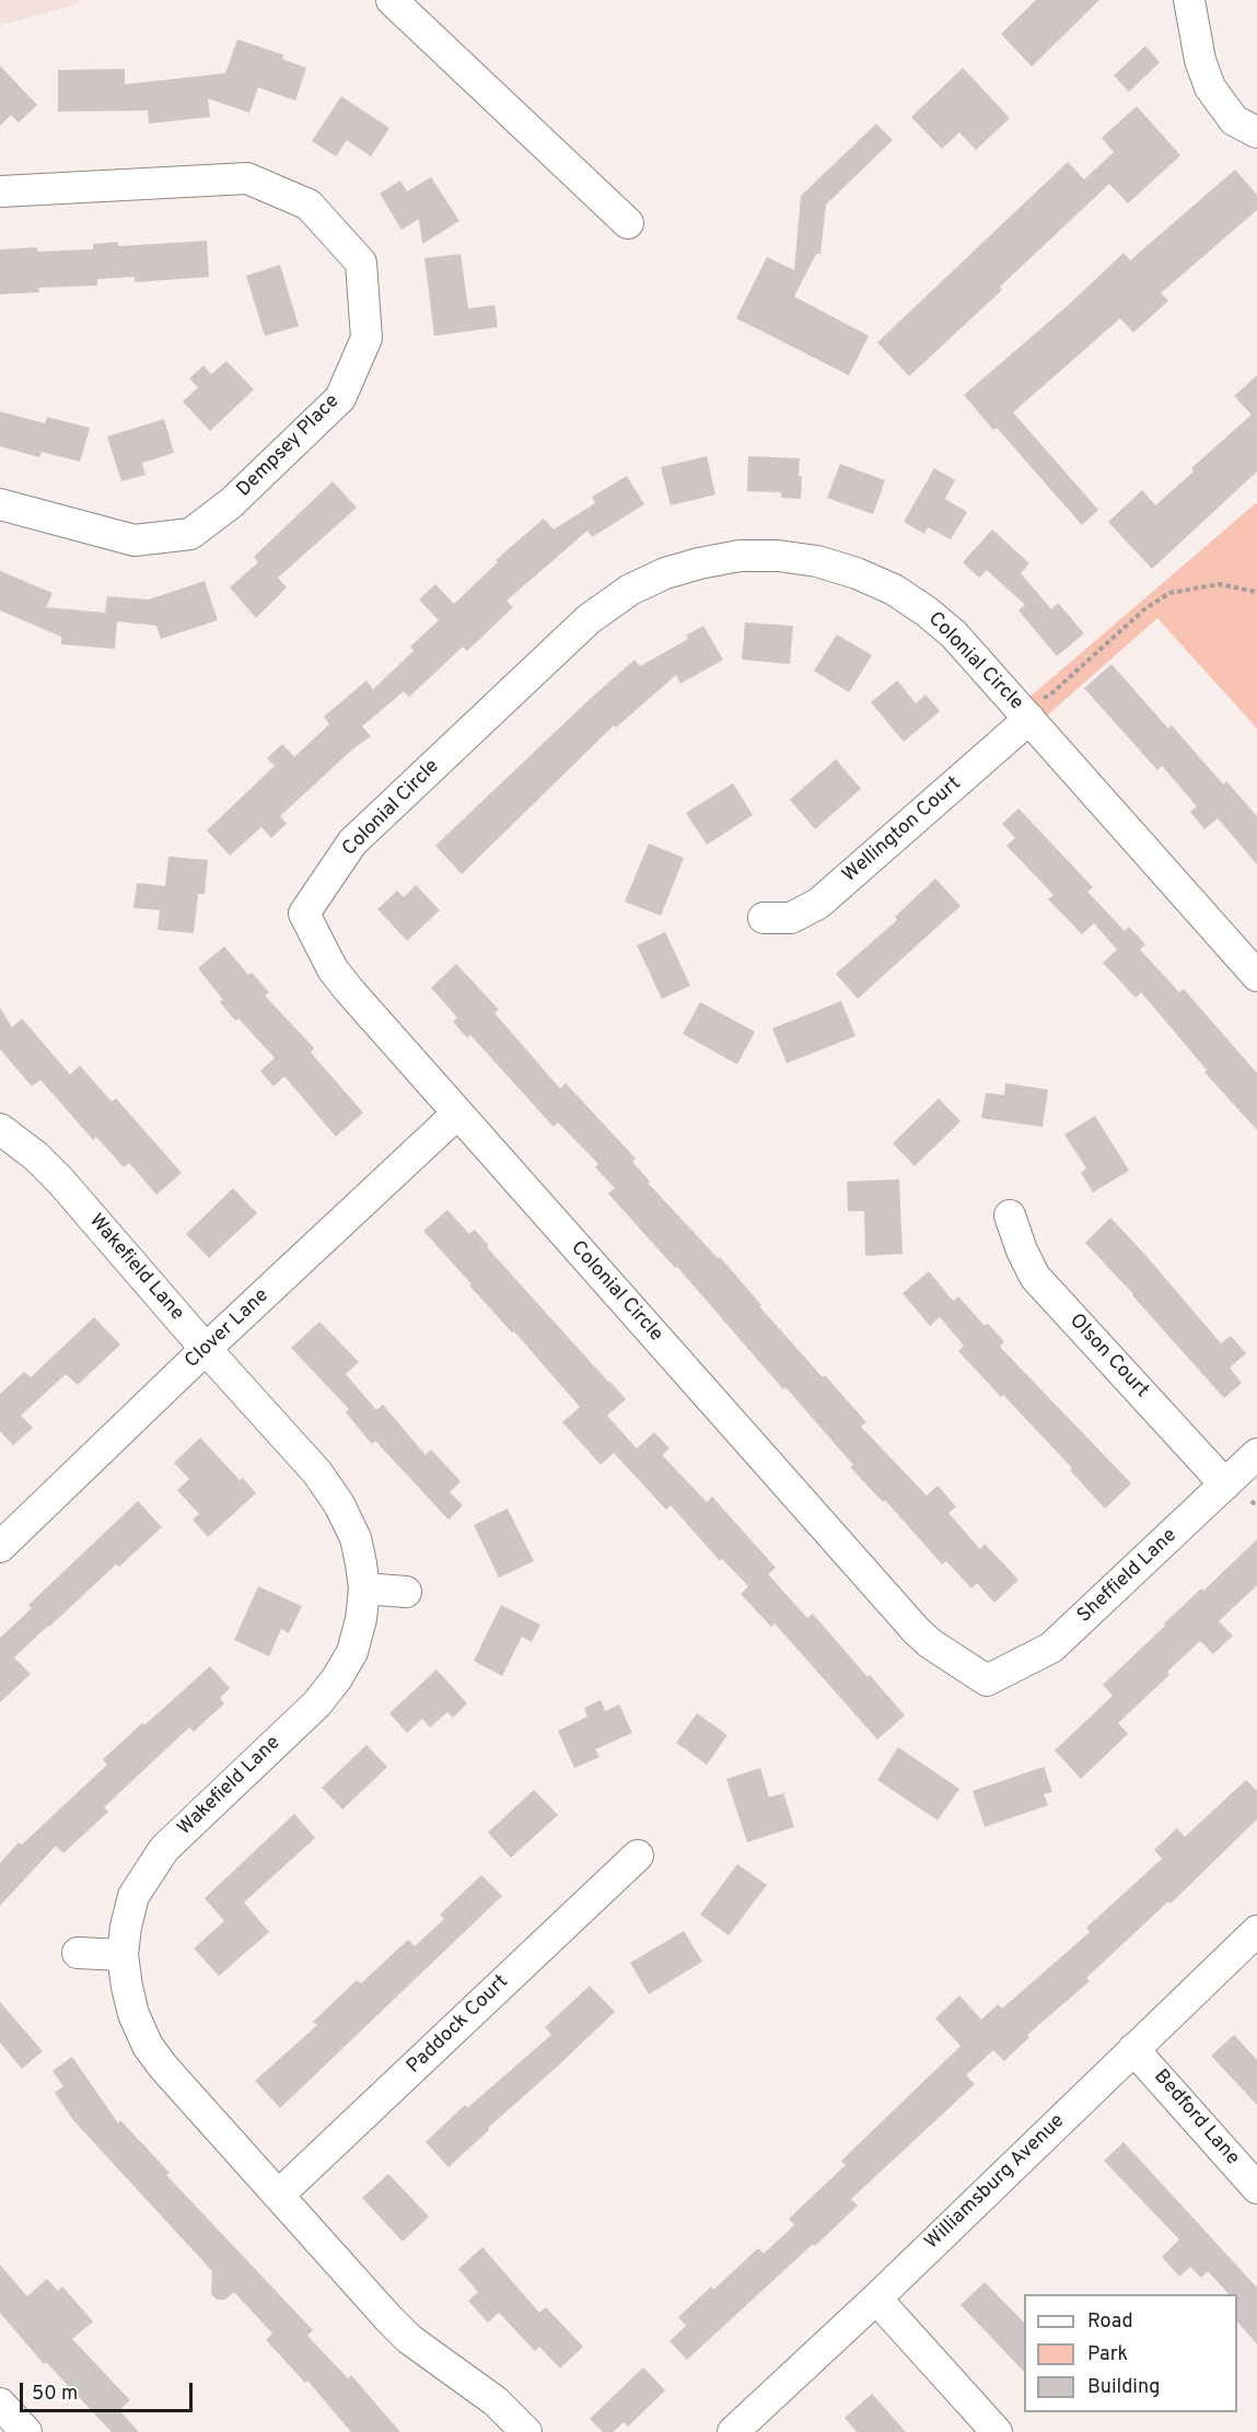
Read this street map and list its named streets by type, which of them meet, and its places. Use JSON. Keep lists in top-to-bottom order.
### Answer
{
  "streets": {
    "street": [
      "Dempsey Place",
      "Colonial Circle",
      "Wellington Court",
      "Wakefield Lane",
      "Clover Lane",
      "Olson Court",
      "Sheffield Lane",
      "Paddock Court",
      "Bedford Lane",
      "Williamsburg Avenue"
    ]
  },
  "crossings": [
    ["Colonial Circle", "Wellington Court"],
    ["Colonial Circle", "Clover Lane"],
    ["Colonial Circle", "Sheffield Lane"],
    ["Wakefield Lane", "Clover Lane"],
    ["Wakefield Lane", "Paddock Court"],
    ["Olson Court", "Sheffield Lane"],
    ["Bedford Lane", "Williamsburg Avenue"]
  ],
  "legend": ["Road", "Park", "Building"],
  "scale_bar": "50 m"
}
